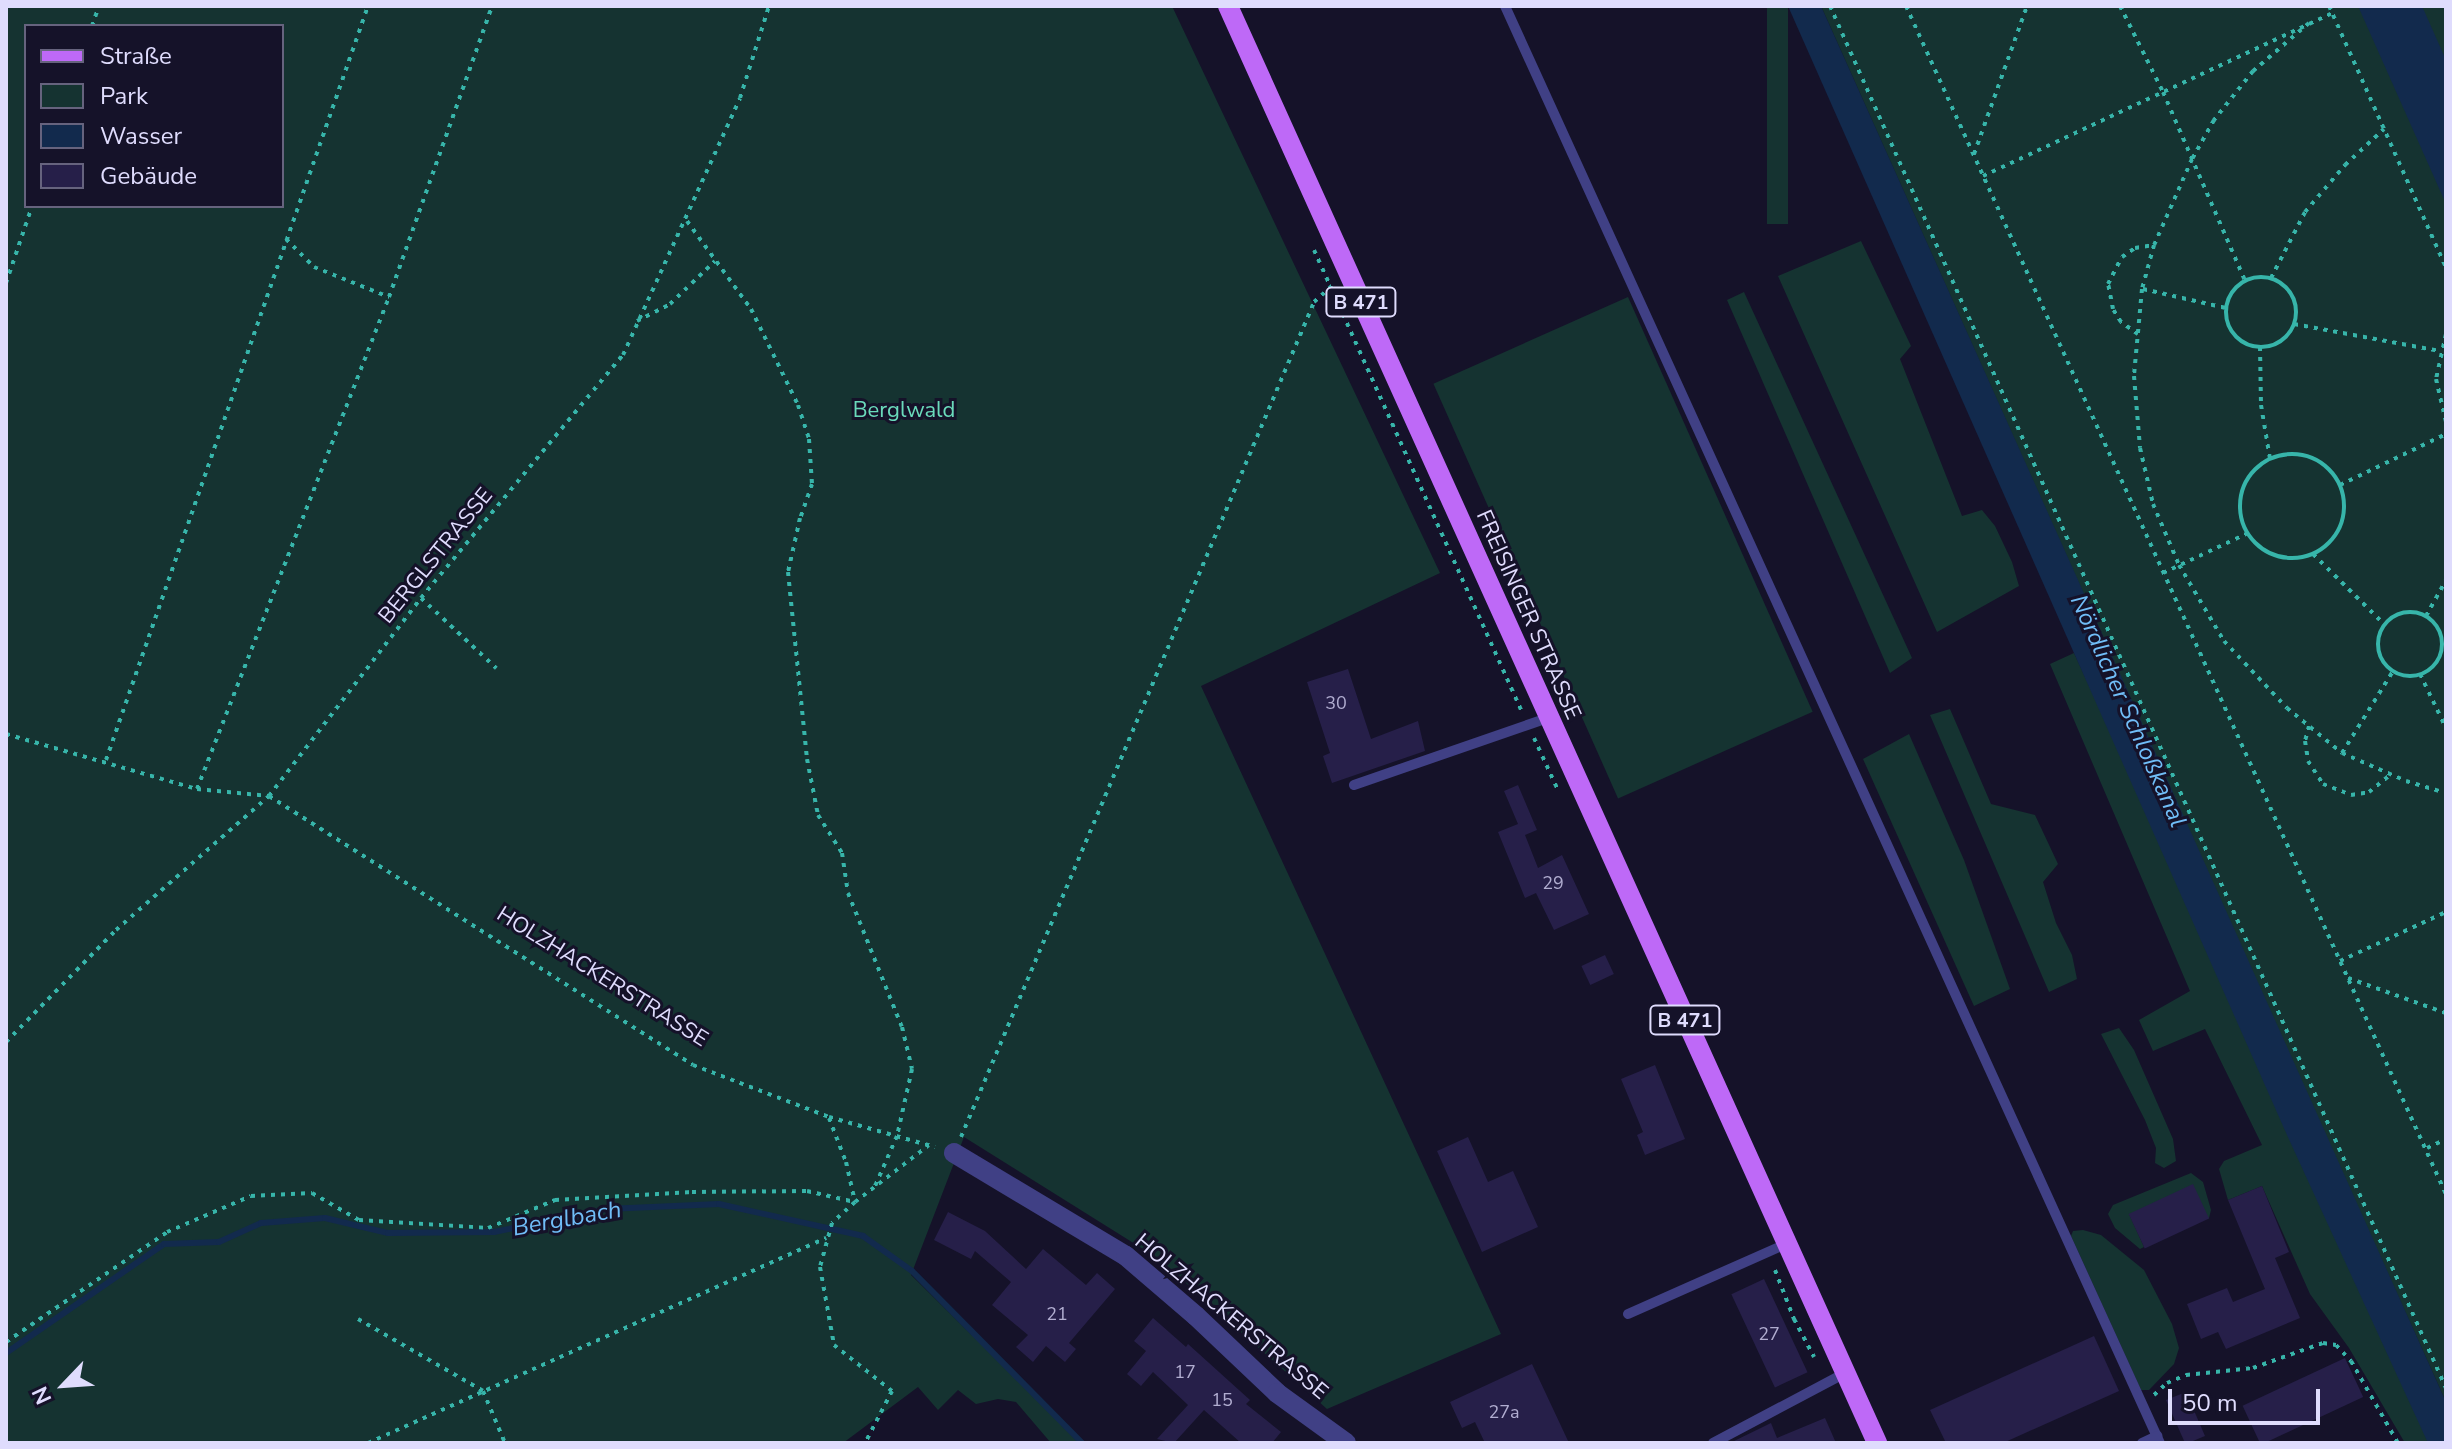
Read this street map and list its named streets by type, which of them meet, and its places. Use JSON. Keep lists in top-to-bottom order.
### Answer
{
  "streets": {
    "main road": ["B 471", "FREISINGER STRASSE"],
    "street": ["HOLZHACKERSTRASSE"],
    "path": ["BERGLSTRASSE"]
  },
  "crossings": [
    ["BERGLSTRASSE", "HOLZHACKERSTRASSE"]
  ],
  "water": ["Nördlicher Schloßkanal", "Berglbach"],
  "parks": ["Berglwald"],
  "house_numbers": [
    "30",
    "29",
    "21",
    "27",
    "17",
    "15",
    "27a"
  ],
  "legend": [
    "Straße",
    "Park",
    "Wasser",
    "Gebäude"
  ],
  "scale_bar": "50 m",
  "north": "bottom left"
}
